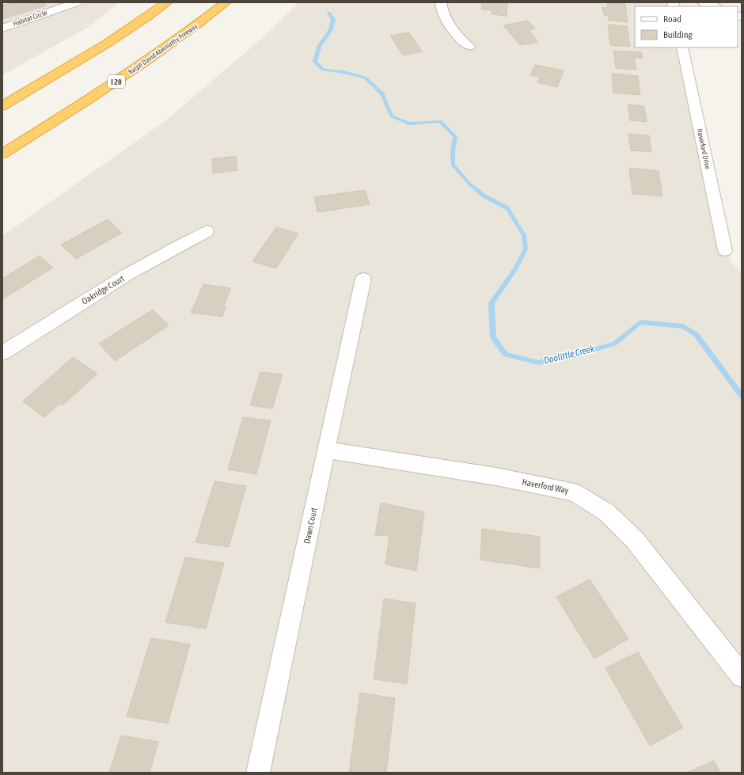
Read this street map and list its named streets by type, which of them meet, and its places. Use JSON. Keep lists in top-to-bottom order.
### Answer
{
  "streets": {
    "highway": ["Ralph David Abernathy Freeway", "I 20"],
    "street": [
      "Habitat Circle",
      "Haverford Drive",
      "Oakridge Court",
      "Haverford Way",
      "Dawn Court"
    ]
  },
  "crossings": [
    ["Haverford Way", "Dawn Court"]
  ],
  "water": ["Doolittle Creek"],
  "legend": ["Road", "Building"]
}
